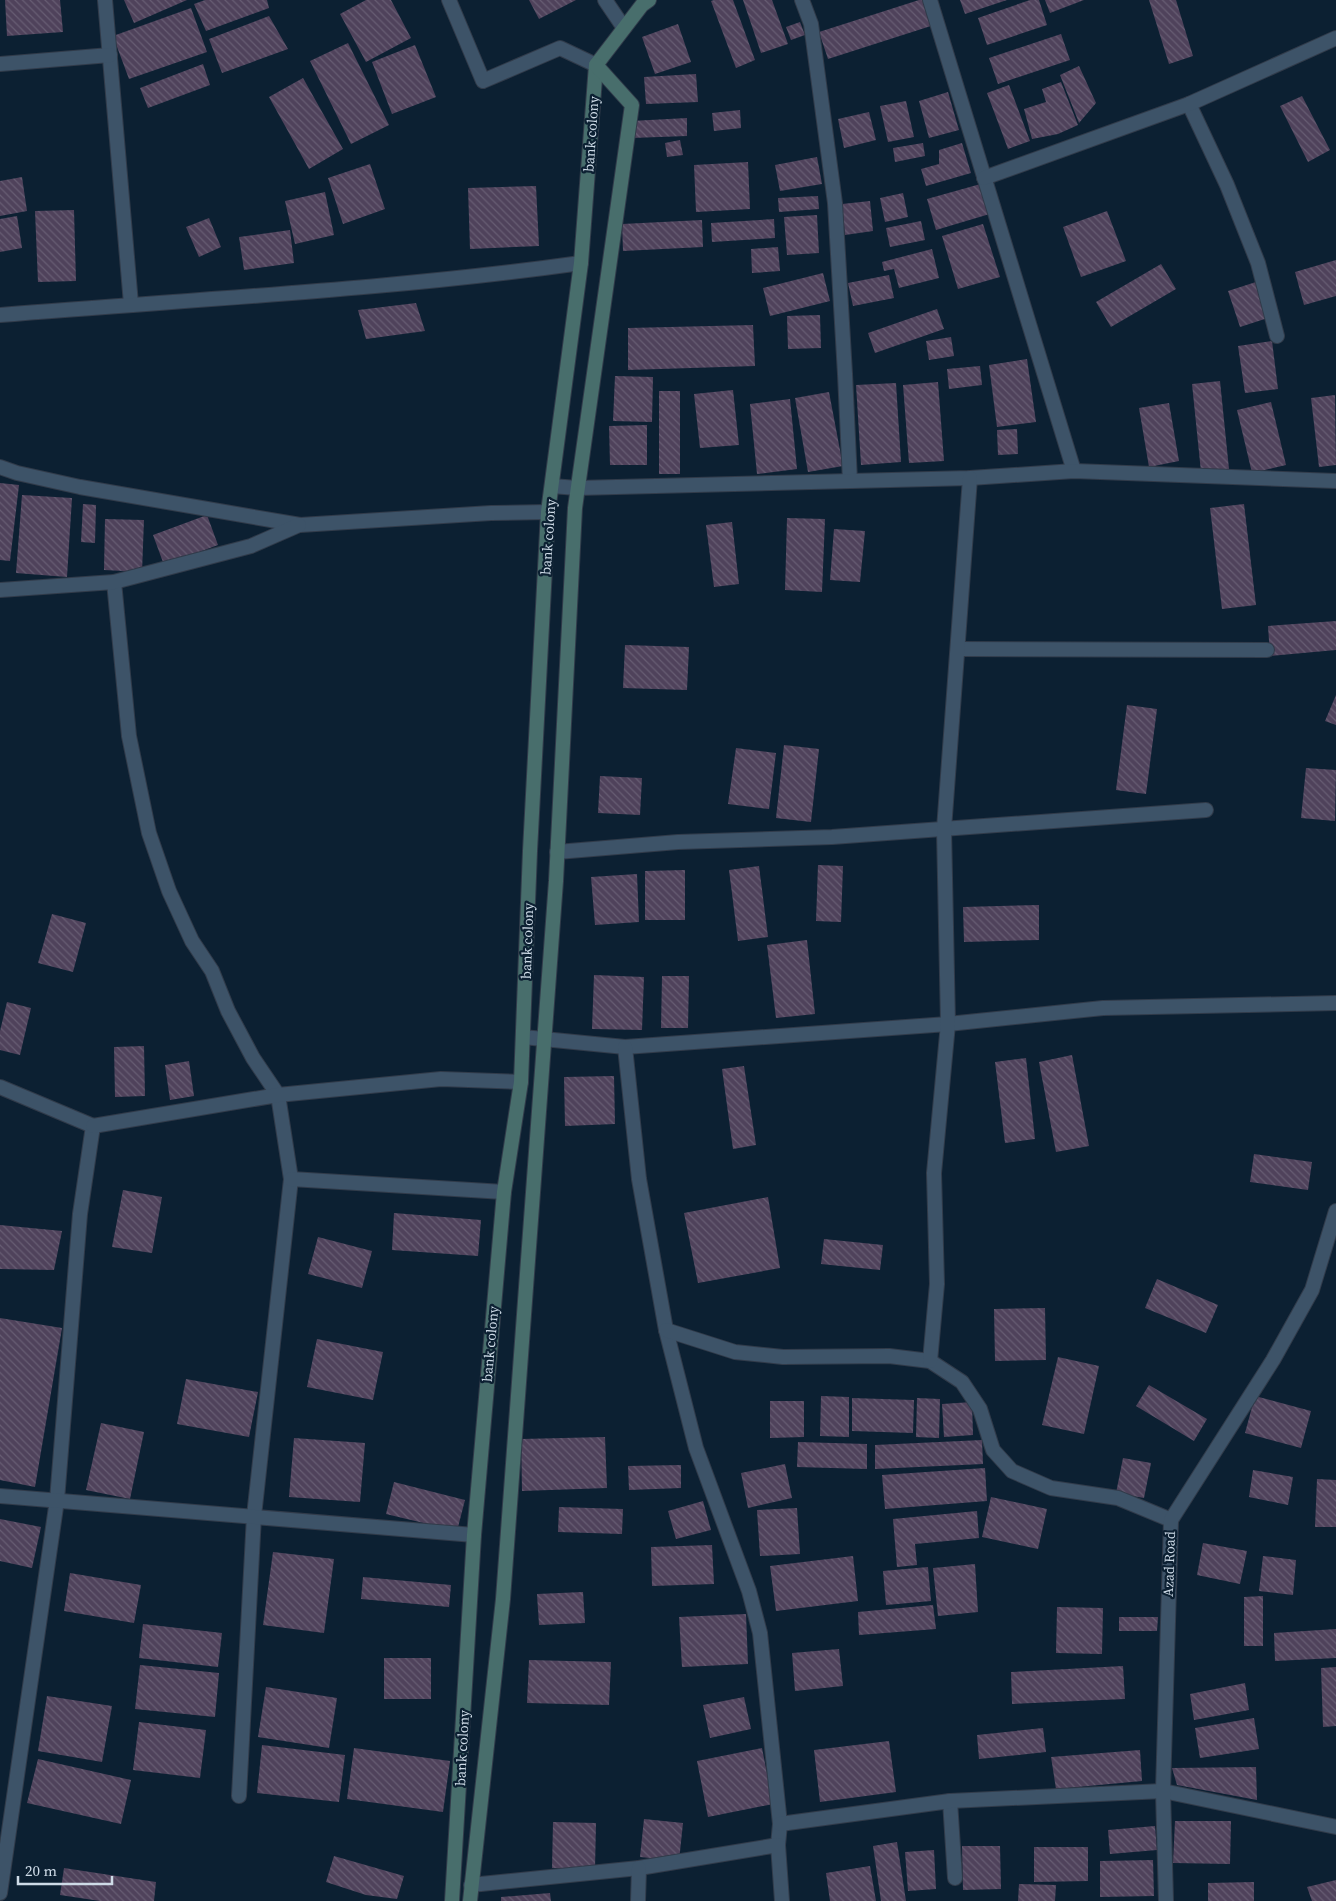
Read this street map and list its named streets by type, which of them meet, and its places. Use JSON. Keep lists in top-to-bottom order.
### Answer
{
  "streets": {
    "main road": ["bank colony"],
    "street": ["Azad Road"]
  },
  "scale_bar": "20 m"
}
